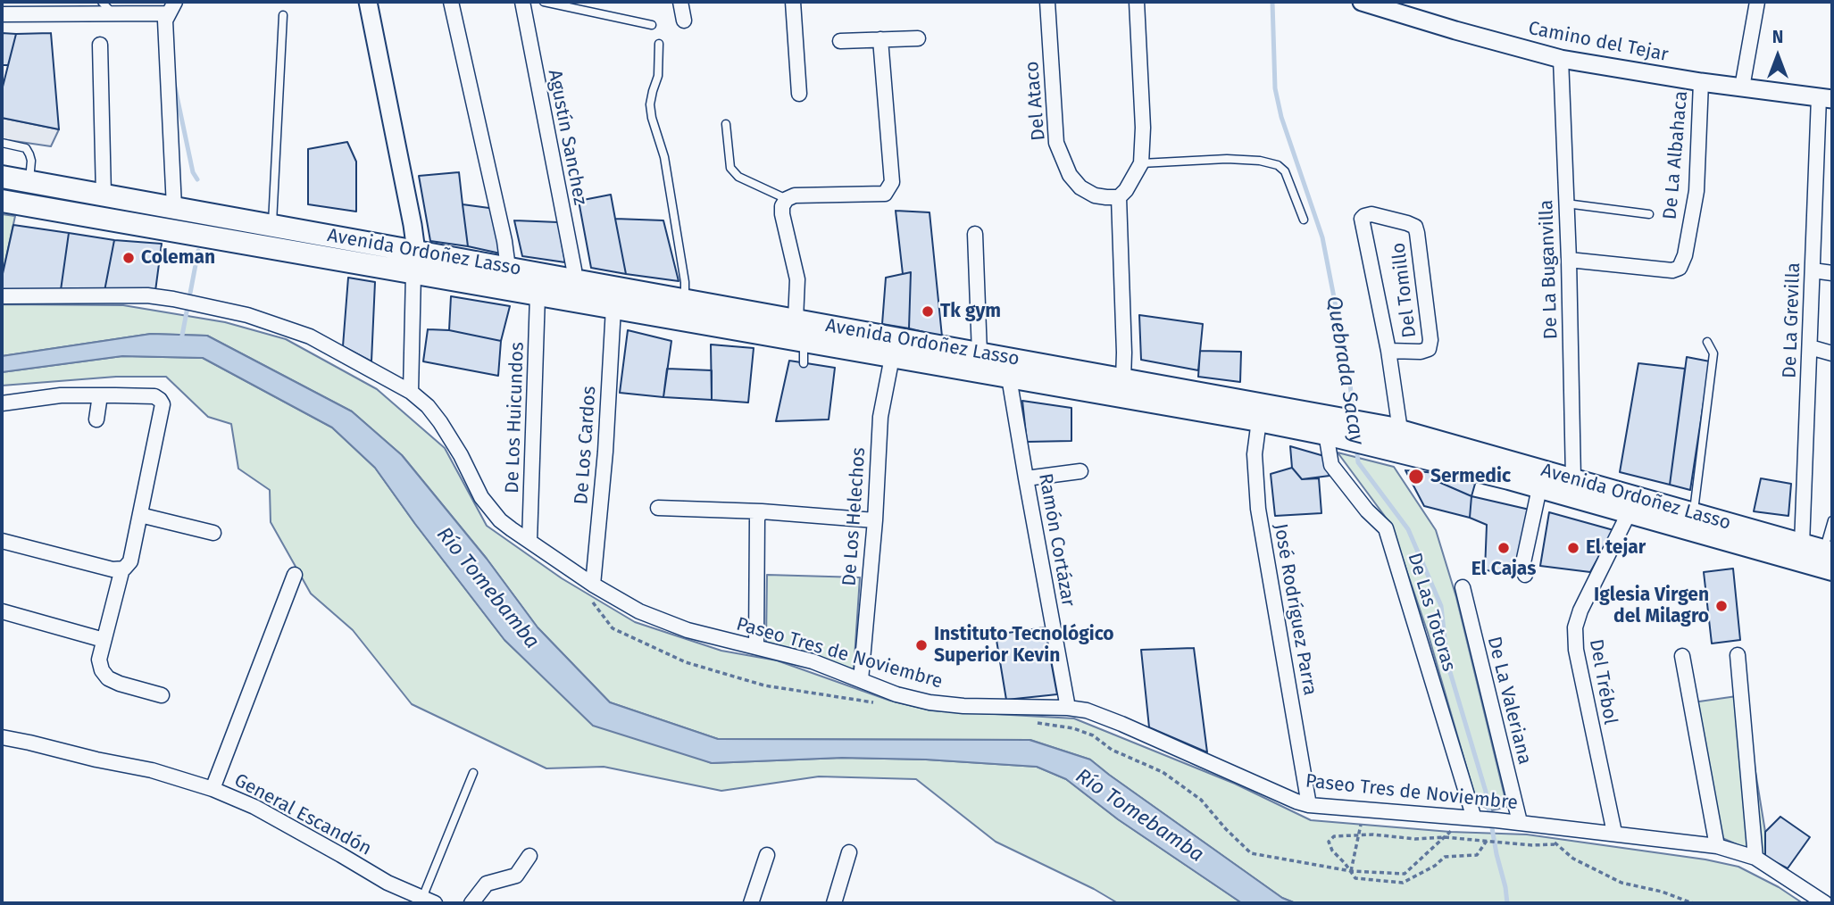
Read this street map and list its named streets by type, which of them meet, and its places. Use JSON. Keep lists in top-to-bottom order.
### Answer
{
  "streets": {
    "main road": ["Avenida Ordoñez Lasso"],
    "street": [
      "Camino del Tejar",
      "Del Ataco",
      "Agustín Sanchez",
      "De La Albahaca",
      "De La Buganvilla",
      "Del Tomillo",
      "De La Grevilla",
      "De Los Huicundos",
      "De Los Cardos",
      "De Los Helechos",
      "Ramón Cortázar",
      "José Rodríguez Parra",
      "De Las Totoras",
      "Paseo Tres de Noviembre",
      "Del Trébol",
      "De La Valeriana",
      "General Escandón"
    ]
  },
  "crossings": [
    ["Camino del Tejar", "De La Albahaca"],
    ["Camino del Tejar", "De La Buganvilla"],
    ["Camino del Tejar", "De La Grevilla"],
    ["Agustín Sanchez", "Avenida Ordoñez Lasso"],
    ["De La Albahaca", "De La Buganvilla"],
    ["Avenida Ordoñez Lasso", "De La Buganvilla"],
    ["Avenida Ordoñez Lasso", "Del Tomillo"],
    ["Avenida Ordoñez Lasso", "De La Grevilla"],
    ["Avenida Ordoñez Lasso", "De Los Huicundos"],
    ["Avenida Ordoñez Lasso", "De Los Cardos"],
    ["Avenida Ordoñez Lasso", "De Los Helechos"],
    ["Avenida Ordoñez Lasso", "Ramón Cortázar"],
    ["Avenida Ordoñez Lasso", "José Rodríguez Parra"],
    ["Avenida Ordoñez Lasso", "De Las Totoras"],
    ["Avenida Ordoñez Lasso", "Del Trébol"],
    ["De Los Huicundos", "Paseo Tres de Noviembre"],
    ["De Los Cardos", "Paseo Tres de Noviembre"],
    ["De Los Helechos", "Paseo Tres de Noviembre"],
    ["Ramón Cortázar", "Paseo Tres de Noviembre"],
    ["José Rodríguez Parra", "Paseo Tres de Noviembre"],
    ["De Las Totoras", "Paseo Tres de Noviembre"],
    ["Paseo Tres de Noviembre", "Del Trébol"],
    ["Paseo Tres de Noviembre", "De La Valeriana"]
  ],
  "water": ["Quebrada Sacay", "Río Tomebamba"],
  "places": [
    "Coleman",
    "Tk gym",
    "Sermedic",
    "El Cajas",
    "El tejar",
    "Iglesia Virgen del Milagro",
    "Instituto Tecnológico Superior Kevin"
  ],
  "north": "top"
}
